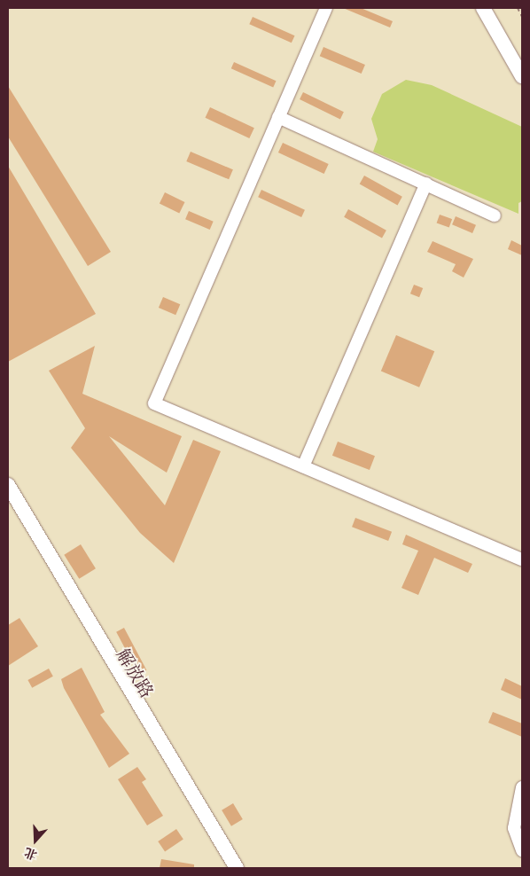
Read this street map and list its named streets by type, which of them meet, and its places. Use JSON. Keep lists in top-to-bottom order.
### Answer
{
  "streets": {
    "main road": ["解放路"]
  },
  "north": "bottom"
}
